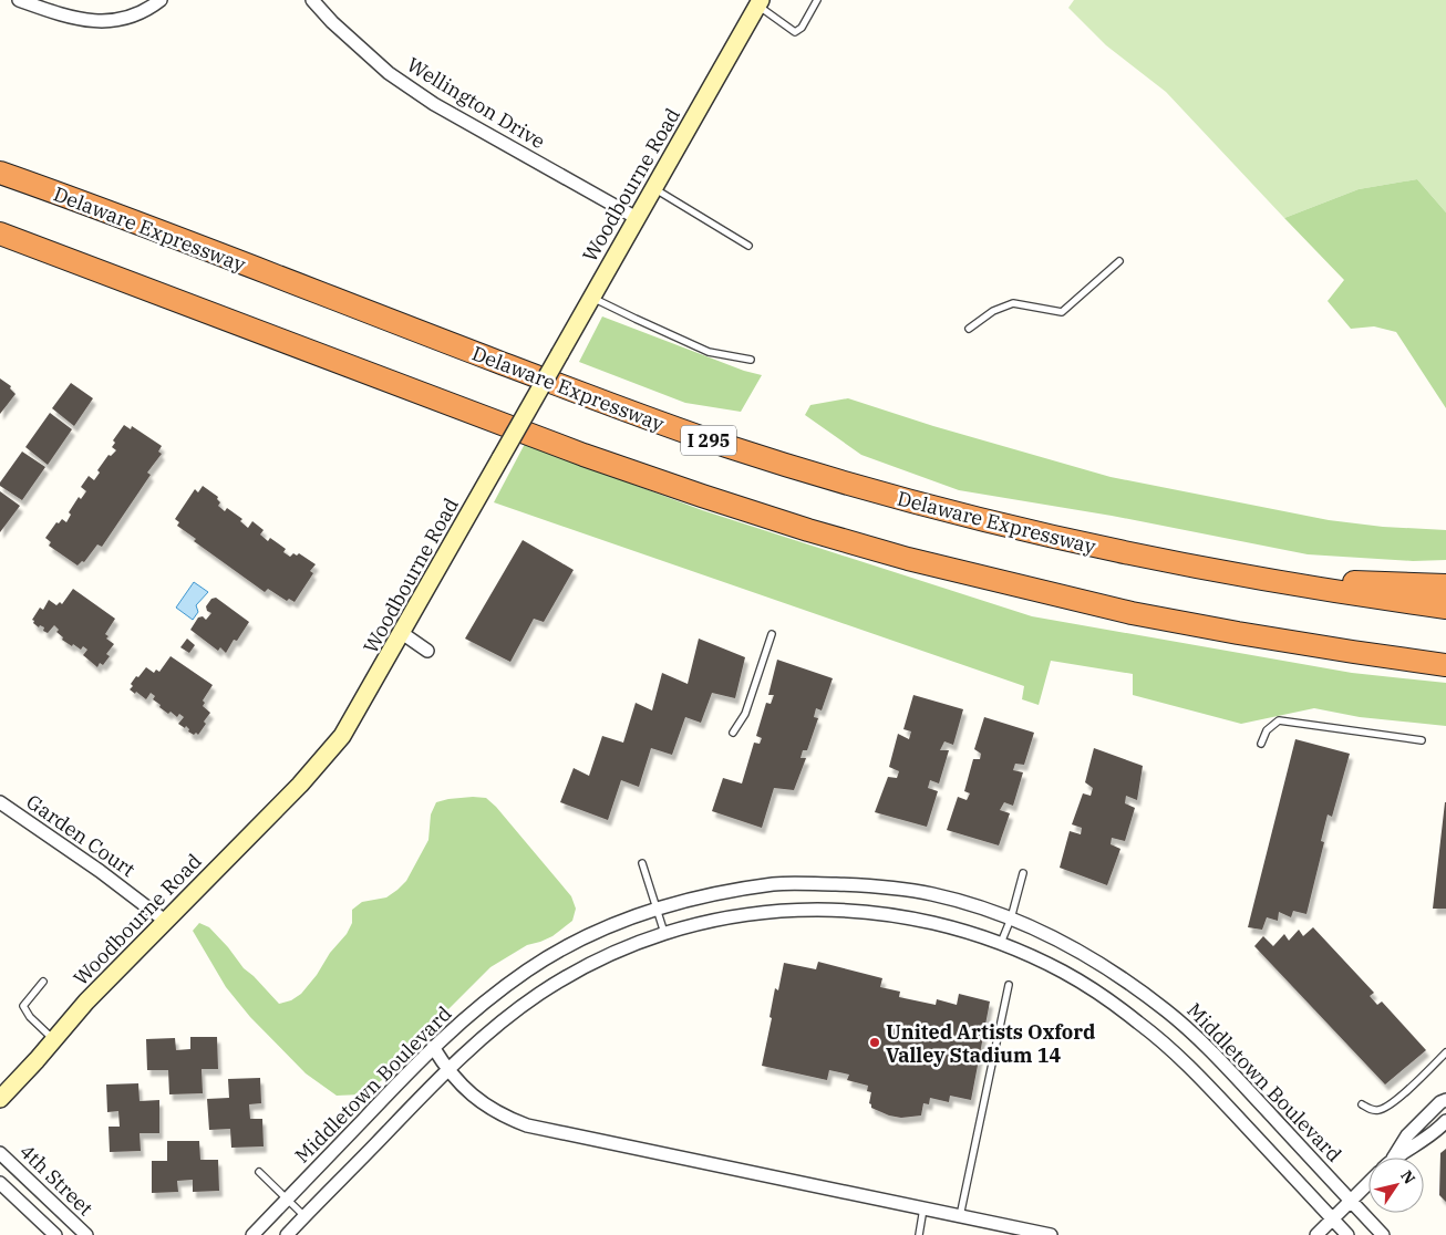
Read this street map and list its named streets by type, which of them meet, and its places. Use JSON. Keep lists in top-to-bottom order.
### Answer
{
  "streets": {
    "highway": ["Delaware Expressway", "I 295"],
    "main road": ["Woodbourne Road"],
    "street": [
      "Wellington Drive",
      "Garden Court",
      "Middletown Boulevard",
      "4th Street"
    ]
  },
  "crossings": [
    ["Wellington Drive", "Woodbourne Road"],
    ["Woodbourne Road", "Garden Court"]
  ],
  "places": ["United Artists Oxford Valley Stadium 14"],
  "north": "top right"
}
